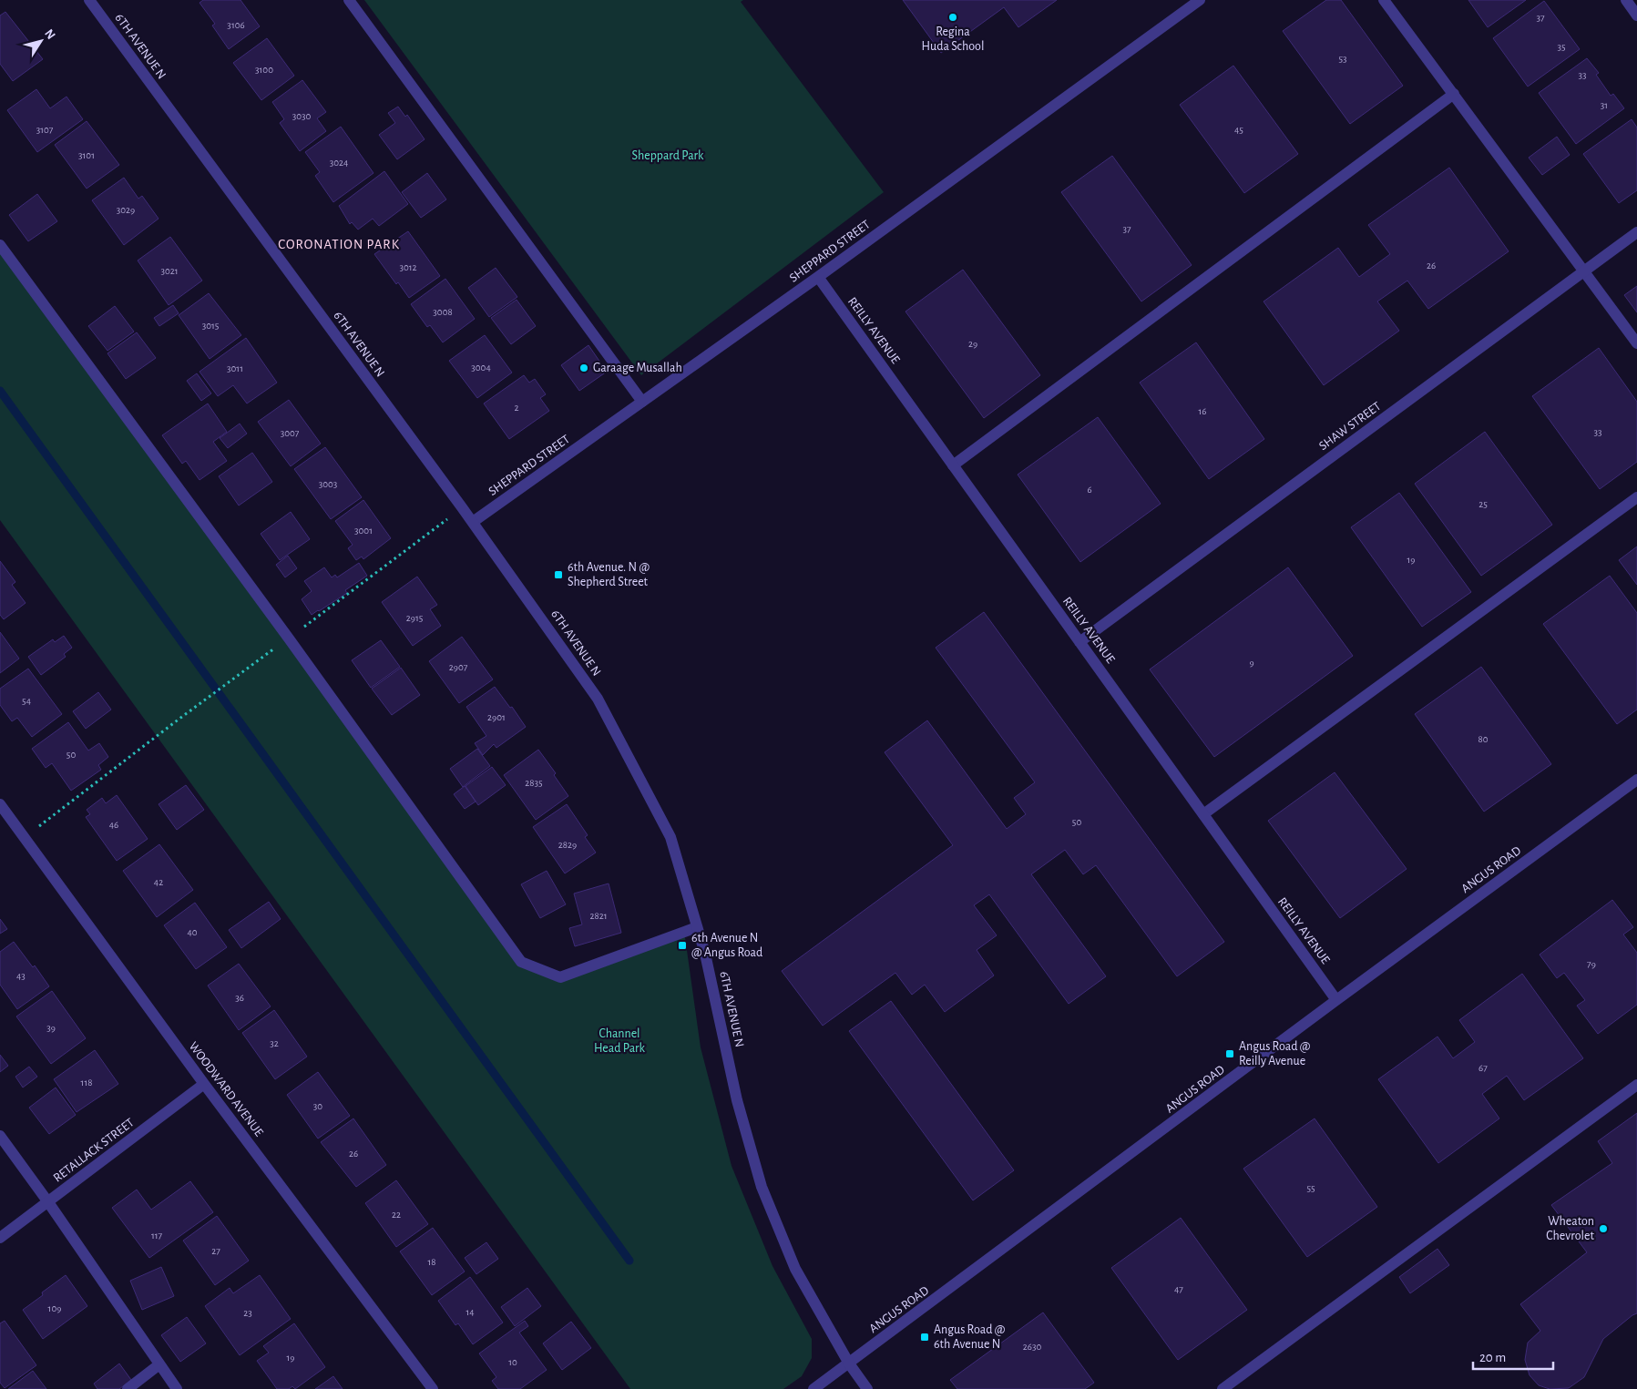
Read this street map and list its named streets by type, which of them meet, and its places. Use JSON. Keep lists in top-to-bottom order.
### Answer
{
  "streets": {
    "street": [
      "6TH AVENUE N",
      "SHEPPARD STREET",
      "REILLY AVENUE",
      "SHAW STREET",
      "ANGUS ROAD",
      "WOODWARD AVENUE",
      "RETALLACK STREET"
    ]
  },
  "crossings": [
    ["6TH AVENUE N", "SHEPPARD STREET"],
    ["6TH AVENUE N", "ANGUS ROAD"],
    ["SHEPPARD STREET", "REILLY AVENUE"],
    ["REILLY AVENUE", "SHAW STREET"],
    ["REILLY AVENUE", "ANGUS ROAD"],
    ["WOODWARD AVENUE", "RETALLACK STREET"]
  ],
  "districts": ["CORONATION PARK"],
  "parks": ["Sheppard Park", "Channel Head Park"],
  "places": {
    "other": ["Regina Huda School", "Garaage Musallah", "Wheaton Chevrolet"],
    "transit": [
      "6th Avenue. N @ Shepherd Street",
      "6th Avenue N @ Angus Road",
      "Angus Road @ Reilly Avenue",
      "Angus Road @ 6th Avenue N"
    ]
  },
  "house_numbers": [
    "37",
    "3106",
    "35",
    "53",
    "3100",
    "33",
    "31",
    "3030",
    "3107",
    "45",
    "3101",
    "3024",
    "3029",
    "37",
    "26",
    "3012",
    "3021",
    "3008",
    "3015",
    "29",
    "3004",
    "3011",
    "2",
    "16",
    "33",
    "3007",
    "3003",
    "6",
    "25",
    "3001",
    "19",
    "2915",
    "9",
    "2907",
    "54",
    "2901",
    "80",
    "50",
    "2835",
    "50",
    "46",
    "2829",
    "42",
    "2821",
    "40",
    "79",
    "43",
    "36",
    "39",
    "32",
    "67",
    "118",
    "30",
    "26",
    "55",
    "22",
    "117",
    "27",
    "18",
    "47",
    "109",
    "14",
    "23",
    "2630",
    "19",
    "10"
  ],
  "scale_bar": "20 m",
  "north": "top right"
}
